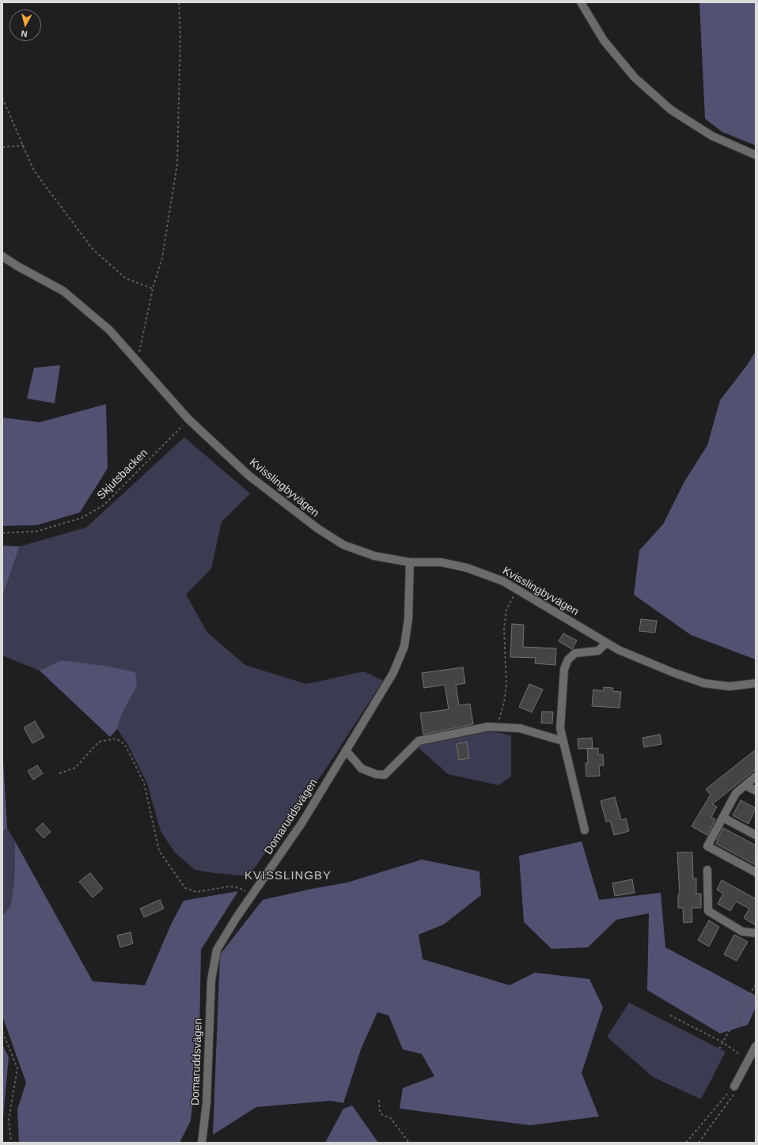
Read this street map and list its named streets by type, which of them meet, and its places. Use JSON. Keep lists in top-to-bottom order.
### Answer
{
  "streets": {
    "street": ["Kvisslingbyvägen", "Domaruddsvägen"],
    "path": ["Skjutsbacken"]
  },
  "crossings": [
    ["Skjutsbacken", "Kvisslingbyvägen"],
    ["Kvisslingbyvägen", "Domaruddsvägen"]
  ],
  "districts": ["KVISSLINGBY"],
  "north": "bottom"
}
